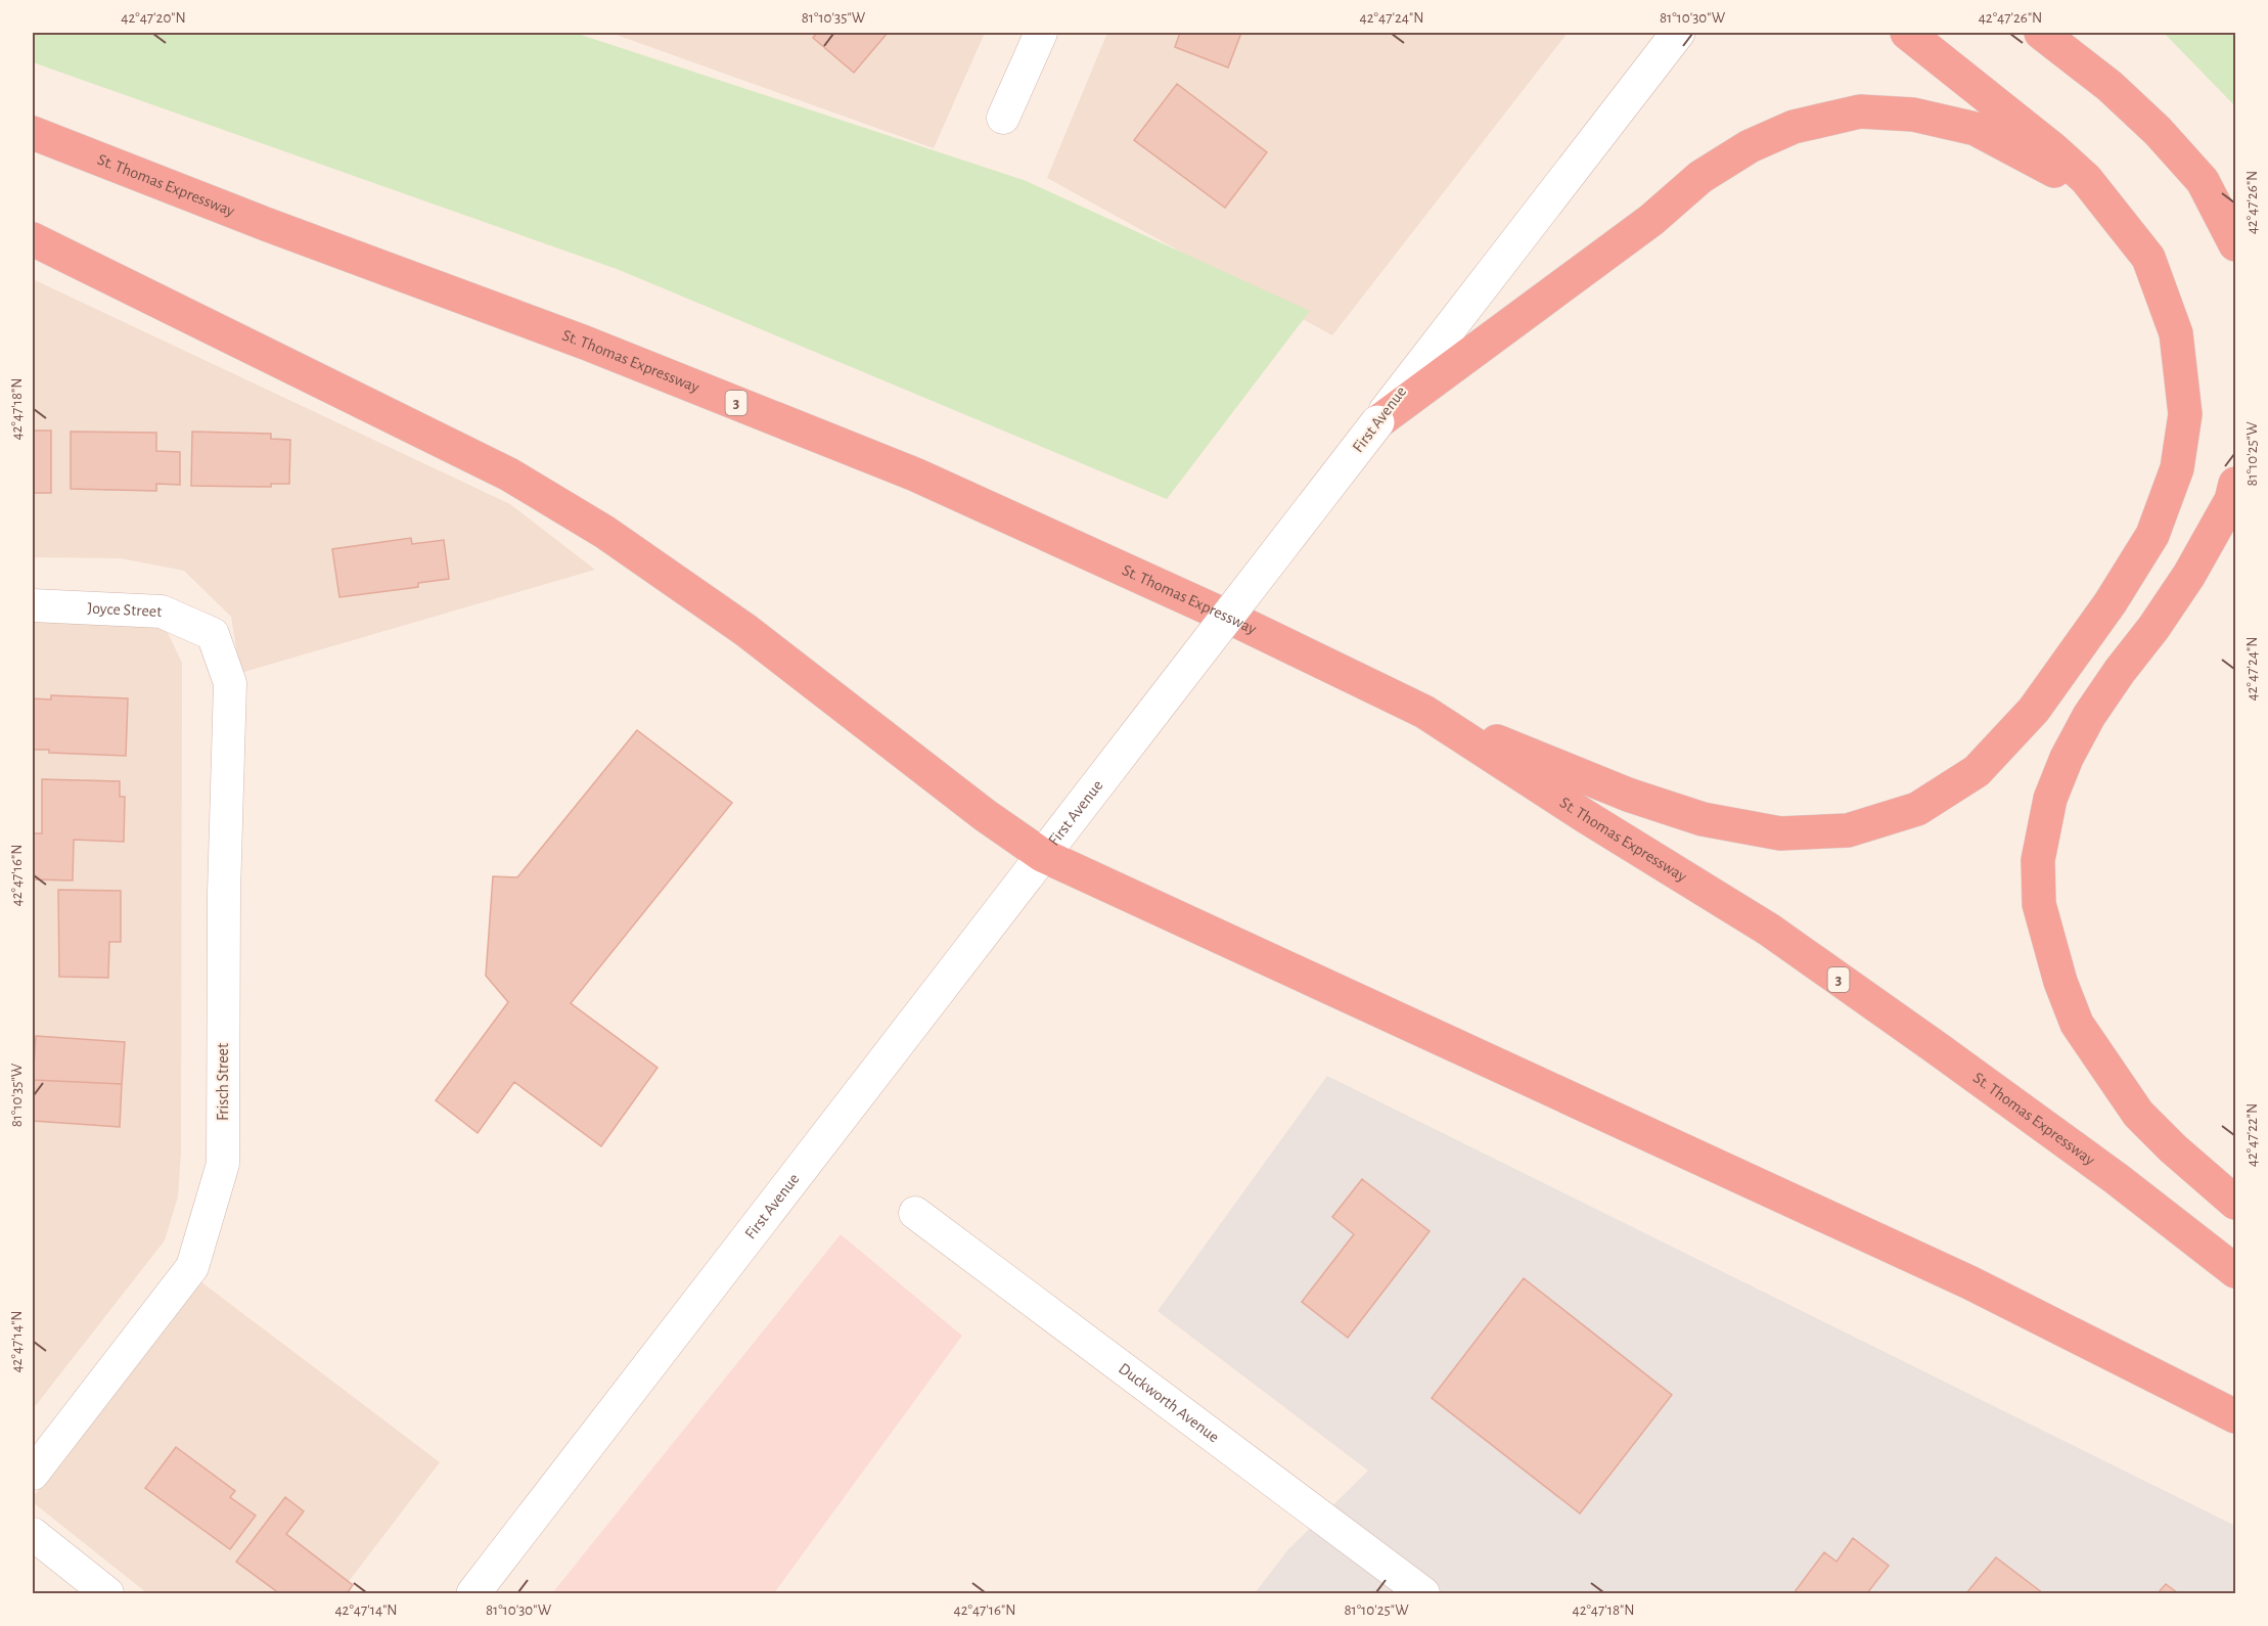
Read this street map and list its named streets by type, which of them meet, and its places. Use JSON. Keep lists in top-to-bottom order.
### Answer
{
  "streets": {
    "highway": ["St. Thomas Expressway", "3"],
    "main road": ["First Avenue"],
    "street": ["Joyce Street", "Frisch Street", "Duckworth Avenue"]
  },
  "crossings": [
    ["Joyce Street", "Frisch Street"]
  ],
  "coordinates": [
    "42°47'20\"N",
    "81°10'35\"W",
    "42°47'24\"N",
    "81°10'30\"W",
    "42°47'26\"N",
    "42°47'18\"N",
    "81°10'25\"W",
    "42°47'16\"N",
    "42°47'22\"N",
    "42°47'14\"N"
  ]
}
